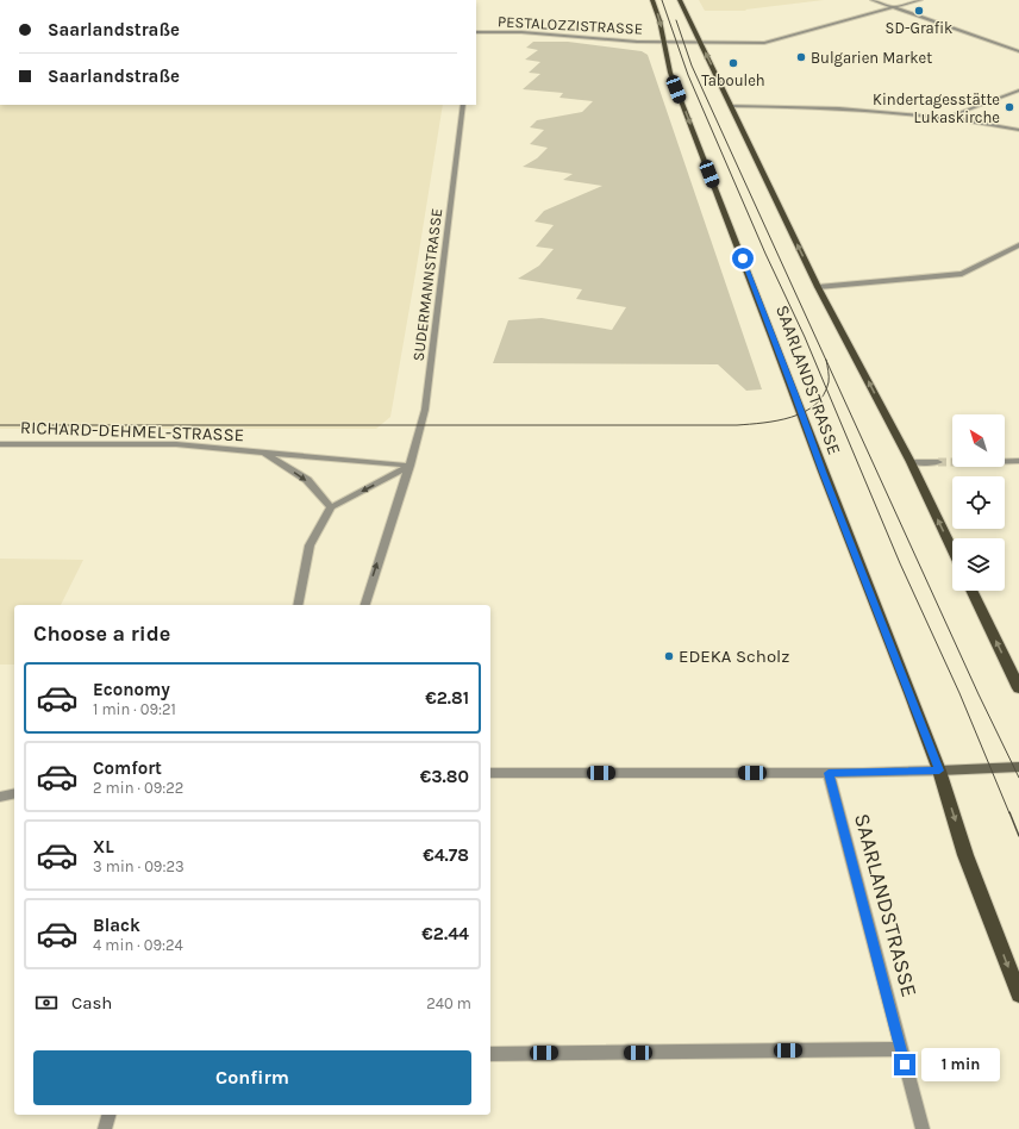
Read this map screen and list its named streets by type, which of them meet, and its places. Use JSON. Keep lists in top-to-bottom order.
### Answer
{
  "streets": {
    "main road": ["SAARLANDSTRASSE"],
    "street": ["PESTALOZZISTRASSE", "SUDERMANNSTRASSE", "RICHARD-DEHMEL-STRASSE"]
  },
  "crossings": [
    ["PESTALOZZISTRASSE", "SAARLANDSTRASSE"],
    ["SUDERMANNSTRASSE", "RICHARD-DEHMEL-STRASSE"]
  ],
  "places": [
    "SD-Grafik",
    "Bulgarien Market",
    "Tabouleh",
    "Kindertagesstätte Lukaskirche",
    "EDEKA Scholz"
  ],
  "north": "top left",
  "page": {
    "banner": ["Saarlandstraße", "Saarlandstraße"],
    "heading": "Choose a ride",
    "list": [
      {
        "name": "Economy",
        "note": "1 min · 09:21",
        "value": "€2.81"
      },
      {
        "name": "Comfort",
        "note": "2 min · 09:22",
        "value": "€3.80"
      },
      {
        "name": "XL",
        "note": "3 min · 09:23",
        "value": "€4.78"
      },
      {
        "name": "Black",
        "note": "4 min · 09:24",
        "value": "€2.44"
      }
    ],
    "pay": ["Cash", "240 m"],
    "buttons": "Confirm",
    "bubble": "1 min"
  }
}
